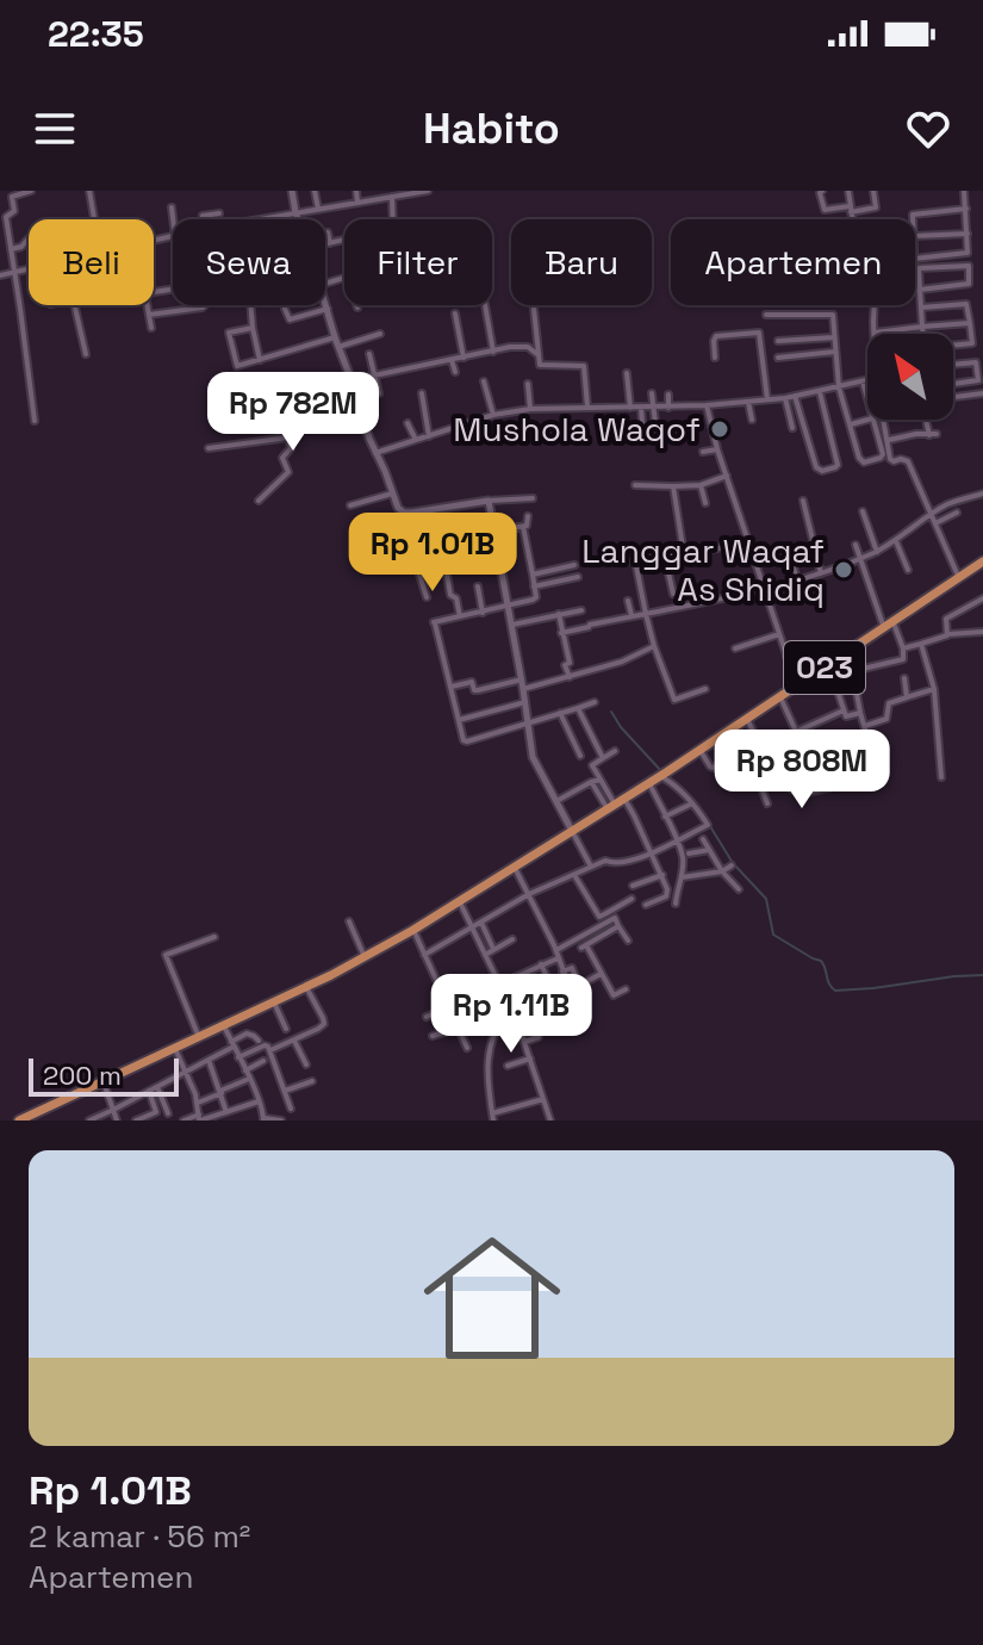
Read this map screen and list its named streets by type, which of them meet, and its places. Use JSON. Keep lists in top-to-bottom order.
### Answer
{
  "streets": {
    "main road": ["023"]
  },
  "places": ["Mushola Waqof", "Langgar Waqaf As Shidiq"],
  "scale_bar": "200 m",
  "north": "top left",
  "page": {
    "status": "22:35",
    "header": "Habito",
    "chip": [
      "Beli",
      "Sewa",
      "Filter",
      "Baru",
      "Apartemen"
    ],
    "price": [
      "Rp 782M",
      "Rp 1.01B",
      "Rp 808M",
      "Rp 1.11B"
    ],
    "scale": "200 m",
    "list": [
      {
        "name": "Rp 1.01B",
        "note": "2 kamar · 56 m² · Apartemen"
      }
    ]
  }
}
